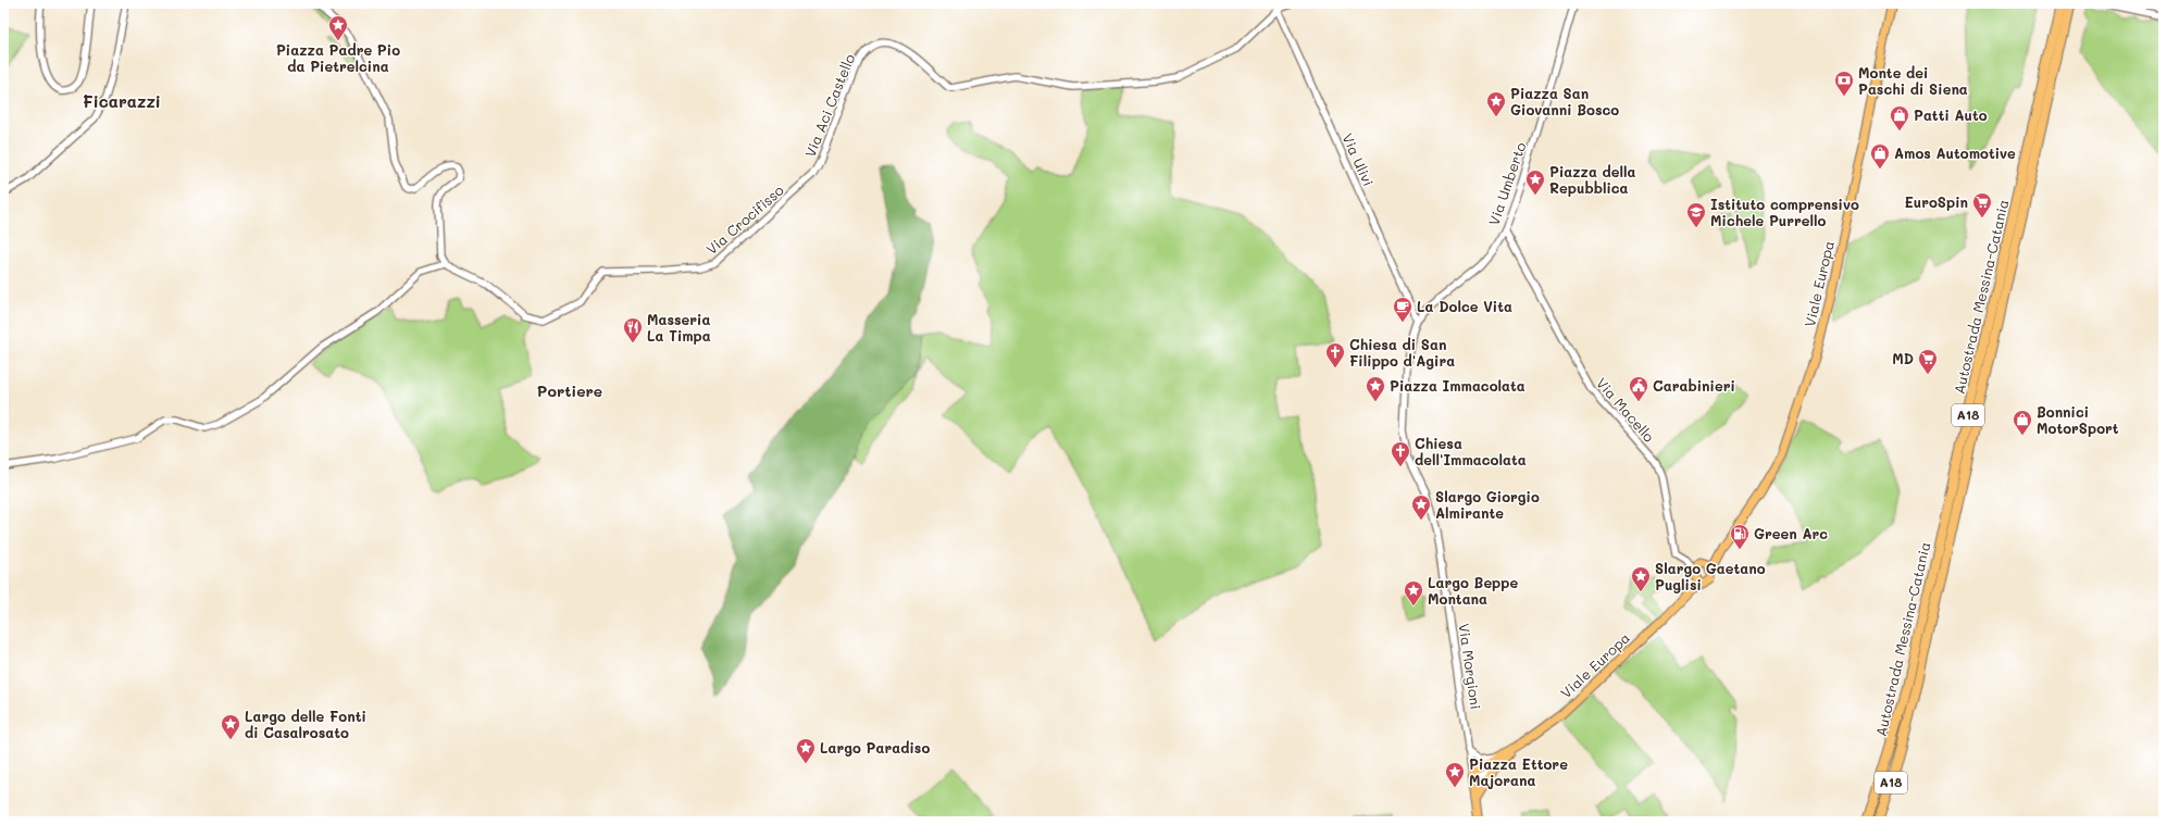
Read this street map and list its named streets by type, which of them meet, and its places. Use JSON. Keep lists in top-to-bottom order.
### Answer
{
  "streets": {
    "highway": ["Autostrada Messina-Catania", "A18"],
    "main road": ["Viale Europa", "Via Morgioni"],
    "street": [
      "Via Aci Castello",
      "Via Ulivi",
      "Via Umberto",
      "Via Crocifisso",
      "Via Macello"
    ]
  },
  "crossings": [
    ["Via Aci Castello", "Via Ulivi"],
    ["Via Aci Castello", "Via Crocifisso"],
    ["Via Ulivi", "Via Umberto"],
    ["Via Umberto", "Via Macello"],
    ["Via Umberto", "Via Morgioni"],
    ["Viale Europa", "Via Morgioni"]
  ],
  "districts": ["Ficarazzi", "Portiere"],
  "places": {
    "place": [
      "Piazza Padre Pio da Pietrelcina",
      "Piazza San Giovanni Bosco",
      "Piazza della Repubblica",
      "Piazza Immacolata",
      "Slargo Giorgio Almirante",
      "Slargo Gaetano Puglisi",
      "Largo Beppe Montana",
      "Largo delle Fonti di Casalrosato",
      "Largo Paradiso",
      "Piazza Ettore Majorana"
    ],
    "bank": ["Monte dei Paschi di Siena"],
    "shop": ["Patti Auto", "Amos Automotive", "Bonnici MotorSport"],
    "supermarket": ["EuroSpin", "MD"],
    "school or university": ["Istituto comprensivo Michele Purrello"],
    "cafe": ["La Dolce Vita"],
    "restaurant": ["Masseria La Timpa"],
    "church": ["Chiesa di San Filippo d'Agira", "Chiesa dell'Immacolata"],
    "public building": ["Carabinieri"],
    "fuel station": ["Green Arc"]
  }
}
